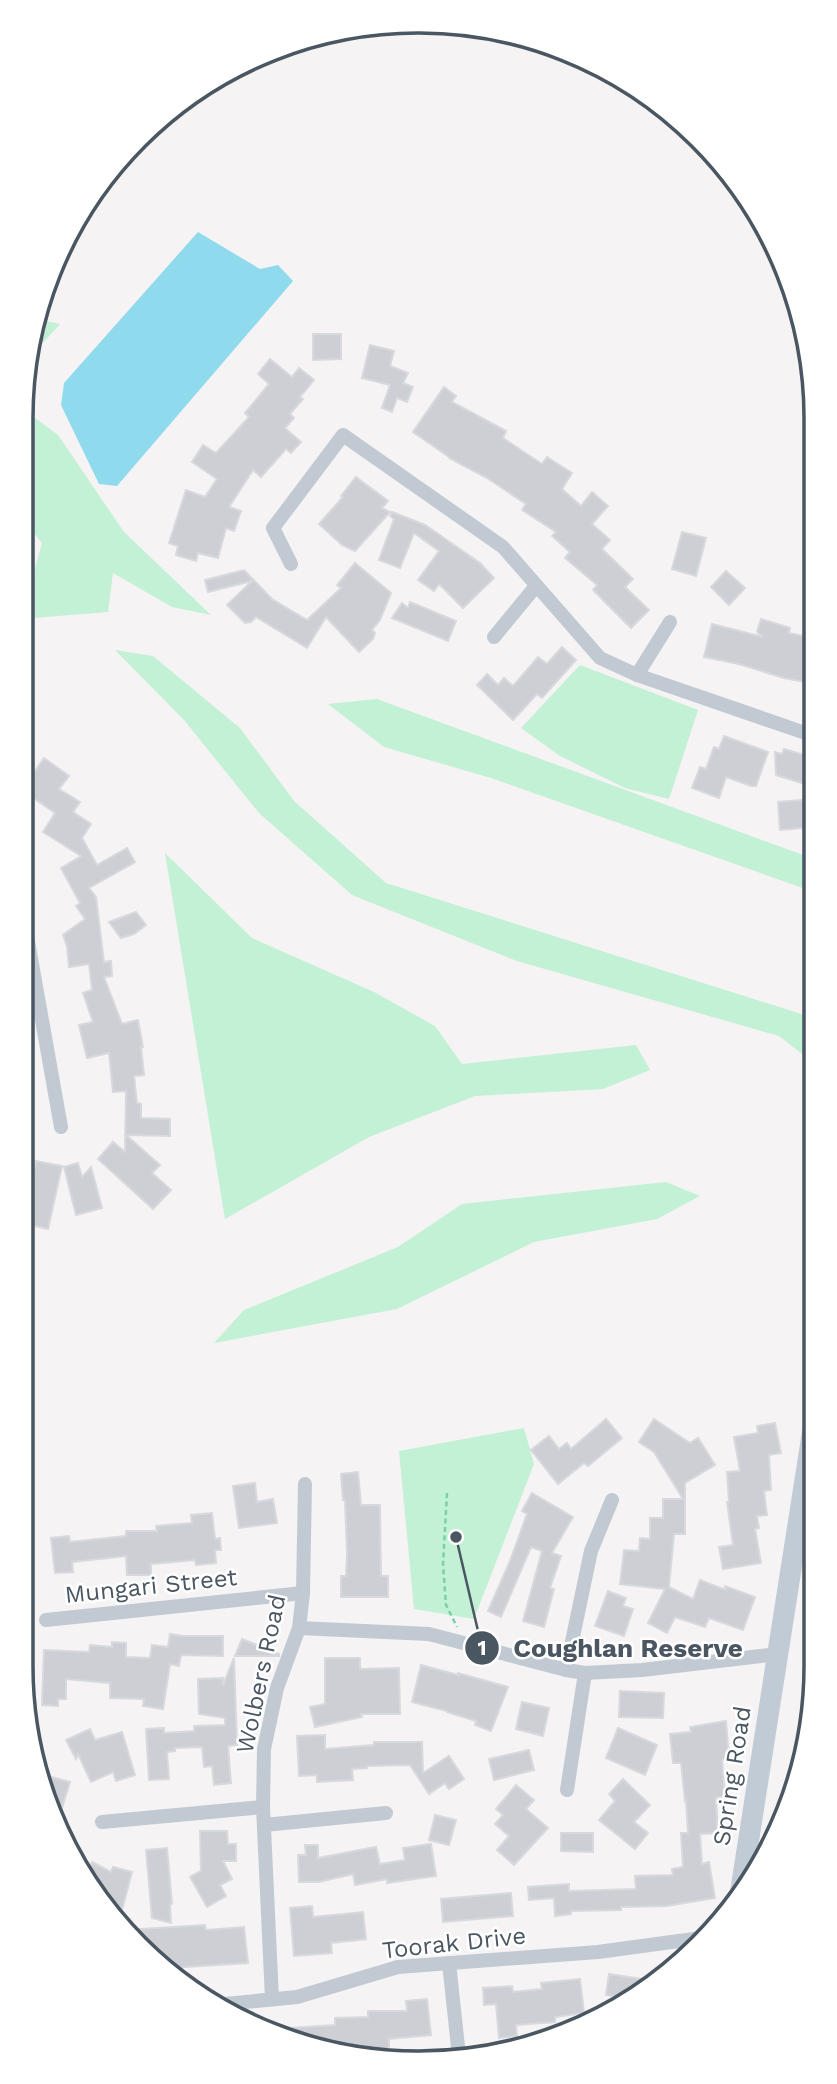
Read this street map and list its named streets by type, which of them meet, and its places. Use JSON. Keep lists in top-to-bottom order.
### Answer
{
  "streets": {
    "main road": ["Spring Road"],
    "street": ["Mungari Street", "Wolbers Road", "Toorak Drive"]
  },
  "crossings": [
    ["Mungari Street", "Wolbers Road"],
    ["Wolbers Road", "Toorak Drive"]
  ],
  "places": ["Coughlan Reserve"]
}
